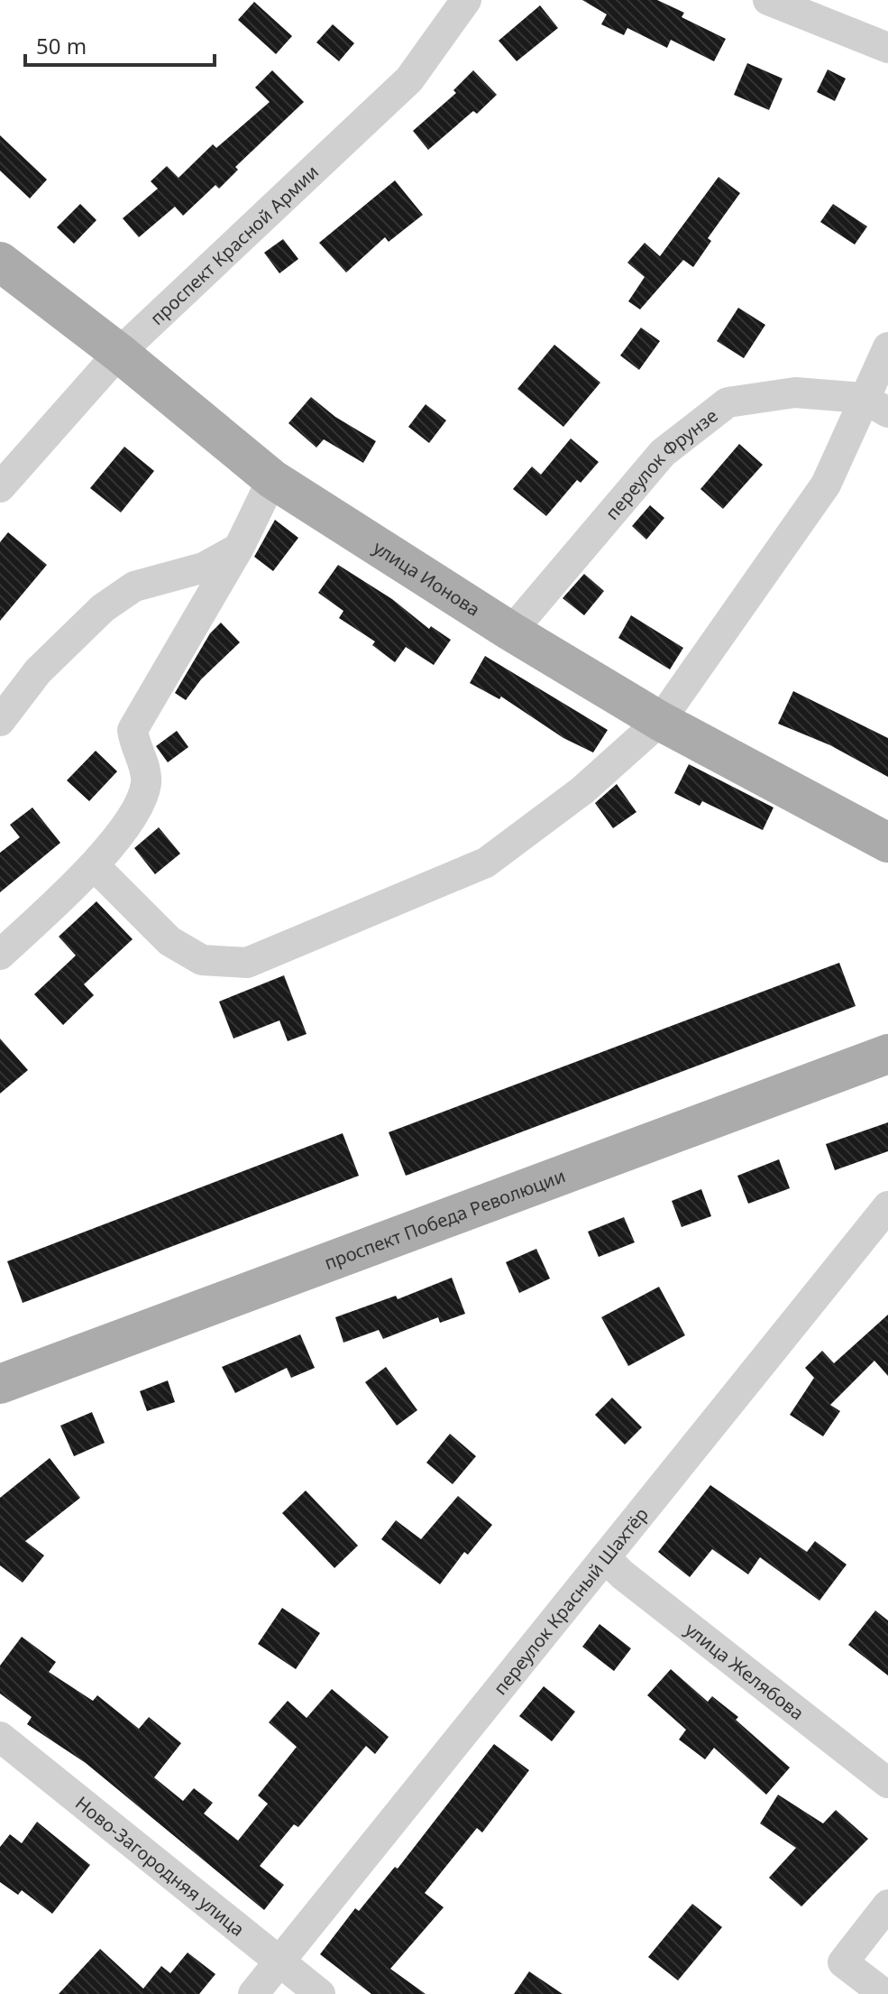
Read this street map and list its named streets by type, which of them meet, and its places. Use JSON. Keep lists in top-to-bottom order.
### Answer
{
  "streets": {
    "main road": ["улица Ионова", "проспект Победа Революции"],
    "street": [
      "проспект Красной Армии",
      "переулок Фрунзе",
      "переулок Красный Шахтёр",
      "улица Желябова",
      "Ново-Загородняя улица"
    ]
  },
  "crossings": [
    ["проспект Красной Армии", "улица Ионова"],
    ["переулок Фрунзе", "улица Ионова"],
    ["переулок Красный Шахтёр", "улица Желябова"],
    ["переулок Красный Шахтёр", "Ново-Загородняя улица"]
  ],
  "scale_bar": "50 m"
}
